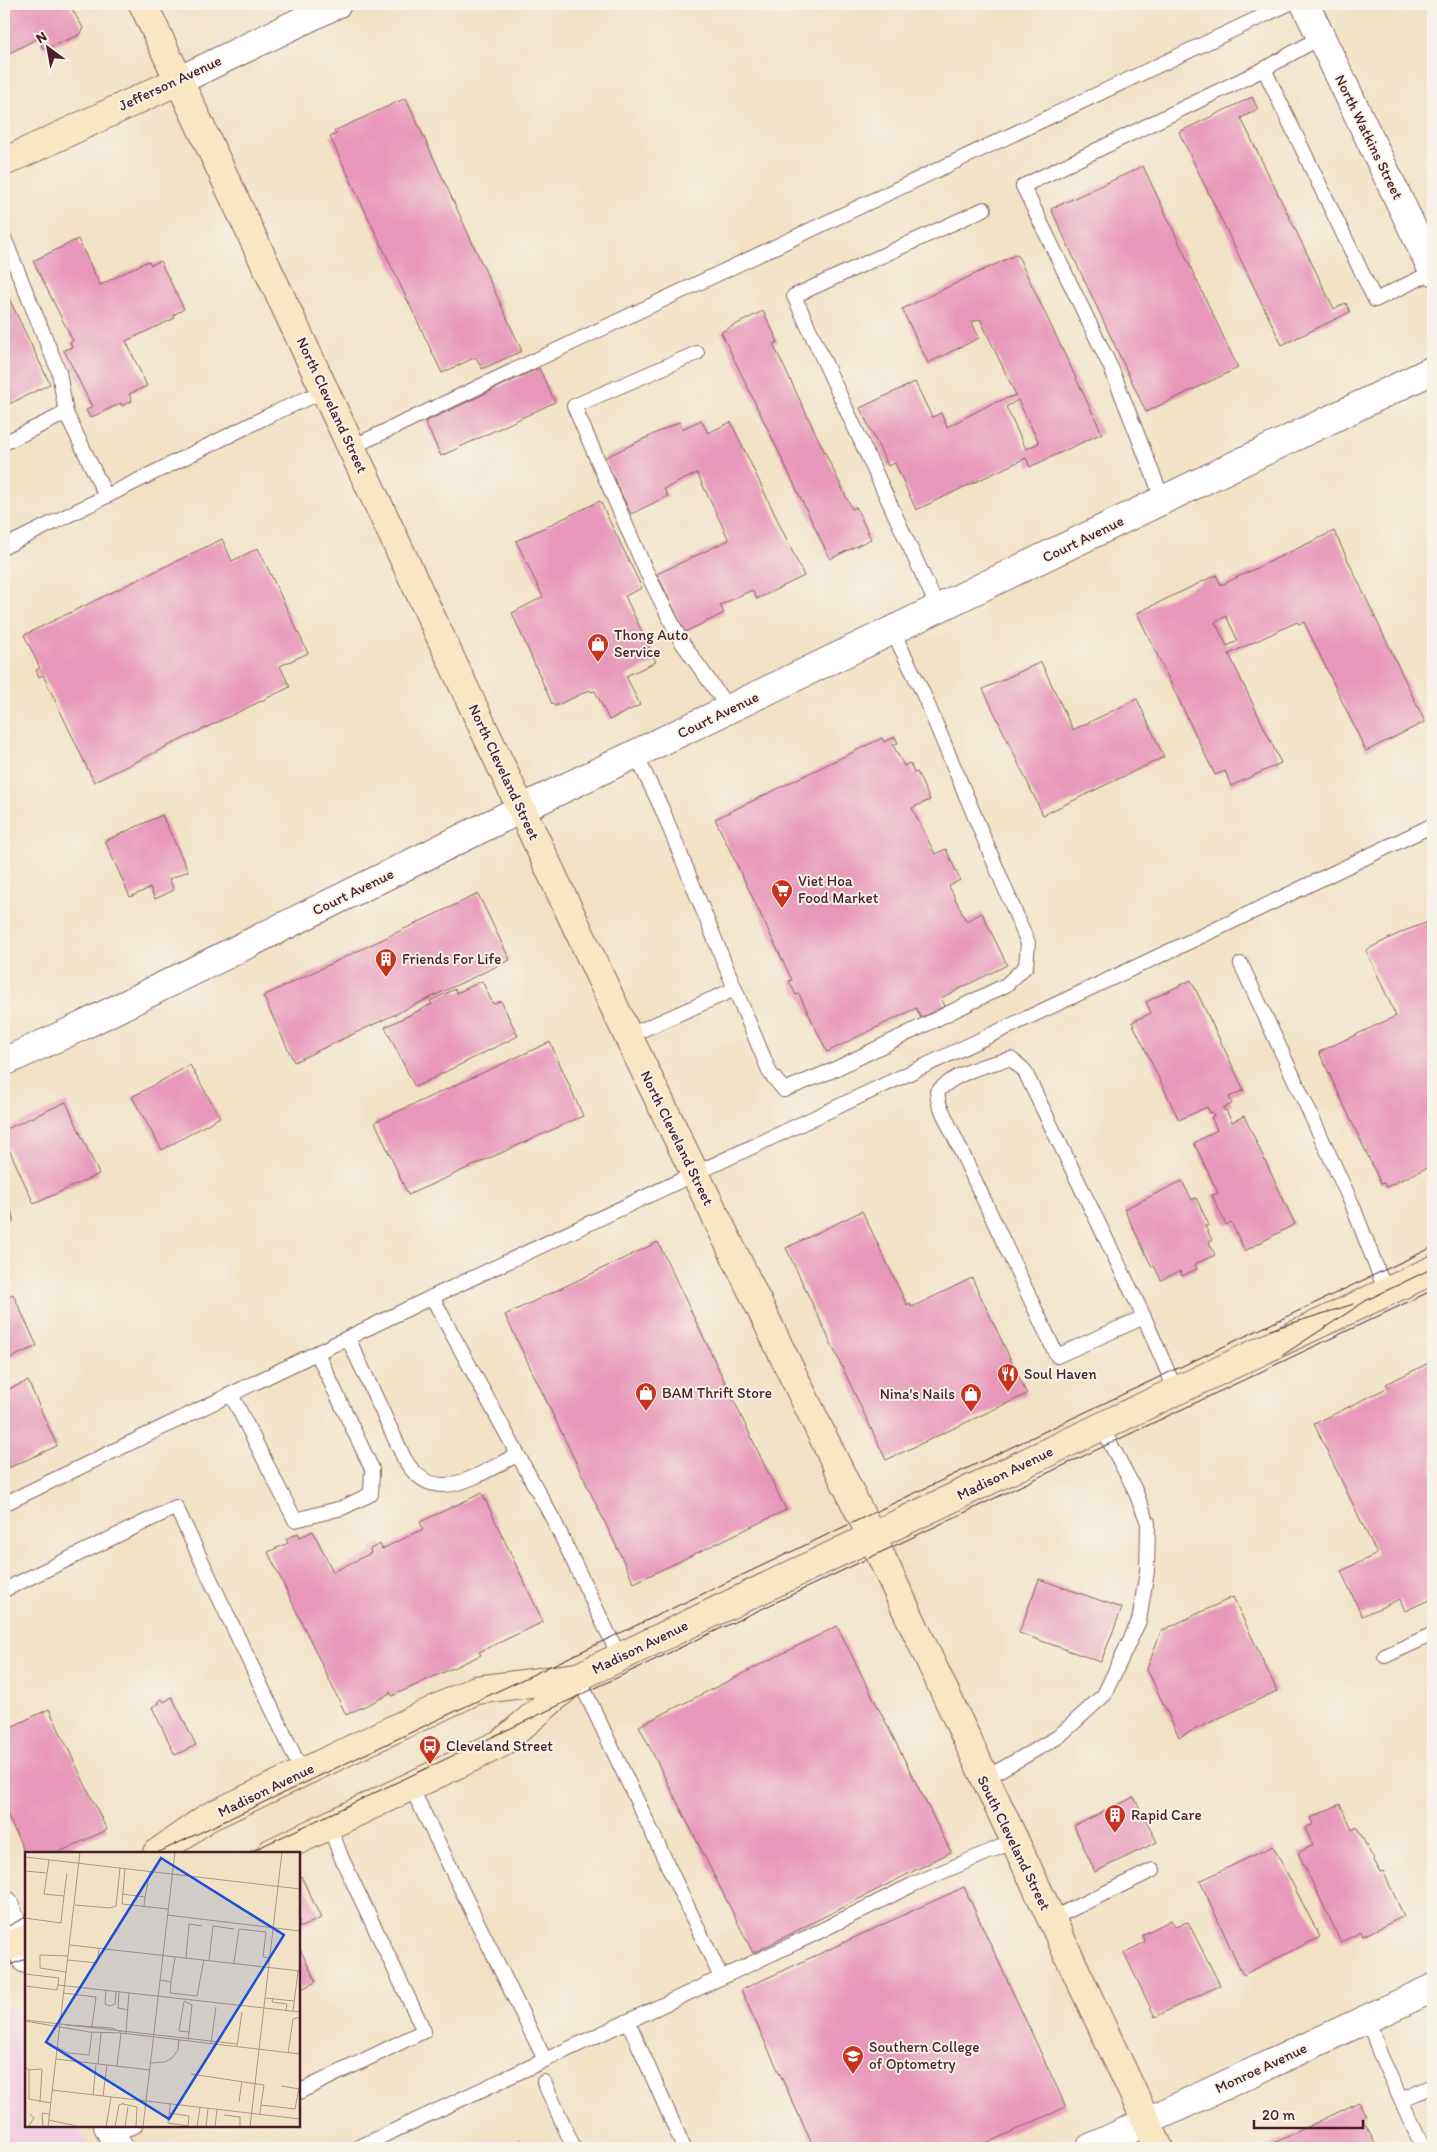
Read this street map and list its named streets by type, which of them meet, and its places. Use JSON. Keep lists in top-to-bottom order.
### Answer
{
  "streets": {
    "main road": [
      "Jefferson Avenue",
      "North Cleveland Street",
      "Madison Avenue",
      "South Cleveland Street"
    ],
    "street": ["North Watkins Street", "Court Avenue", "Monroe Avenue"]
  },
  "crossings": [
    ["Jefferson Avenue", "North Cleveland Street"],
    ["North Cleveland Street", "Court Avenue"],
    ["North Cleveland Street", "Madison Avenue"],
    ["North Cleveland Street", "South Cleveland Street"],
    ["Madison Avenue", "South Cleveland Street"],
    ["South Cleveland Street", "Monroe Avenue"]
  ],
  "places": {
    "shop": ["Thong Auto Service", "BAM Thrift Store", "Nina's Nails"],
    "supermarket": ["Viet Hoa Food Market"],
    "building": ["Friends For Life", "Rapid Care"],
    "restaurant": ["Soul Haven"],
    "bus stop": ["Cleveland Street"],
    "school or university": ["Southern College of Optometry"]
  },
  "scale_bar": "20 m",
  "north": "top left"
}
